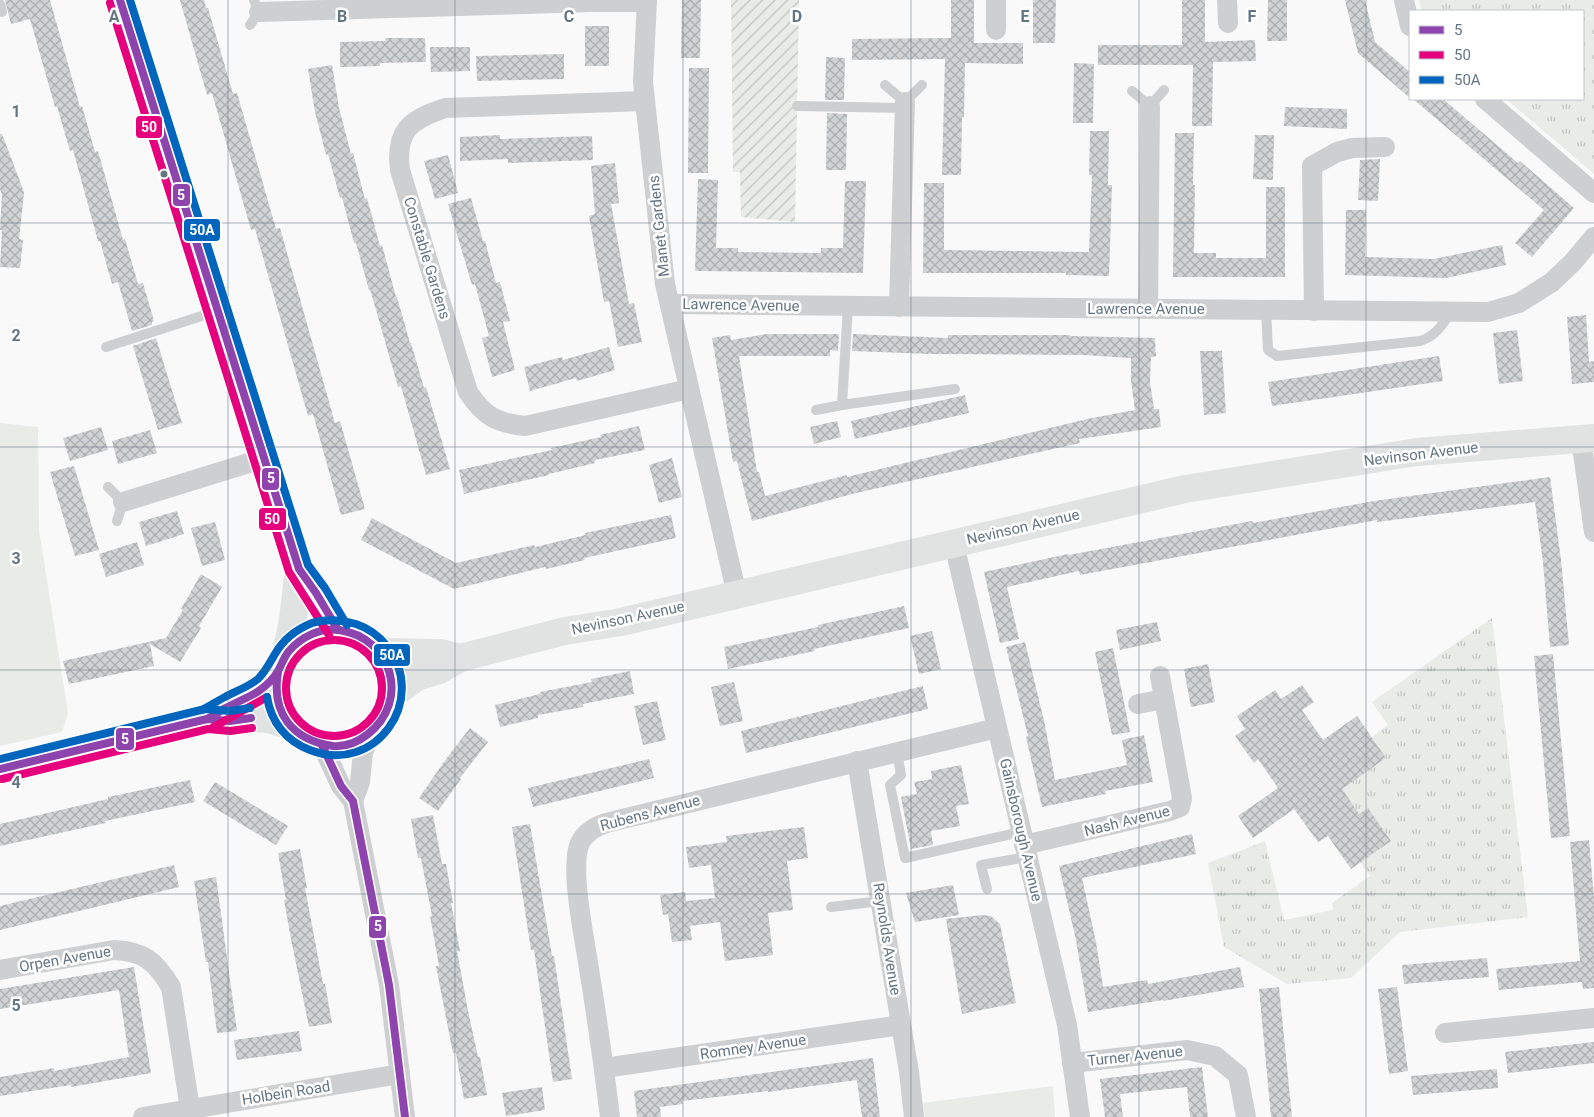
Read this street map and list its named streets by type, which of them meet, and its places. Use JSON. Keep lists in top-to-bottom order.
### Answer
{
  "streets": {
    "main road": ["Nevinson Avenue"],
    "street": [
      "Manet Gardens",
      "Constable Gardens",
      "Lawrence Avenue",
      "Rubens Avenue",
      "Nash Avenue",
      "Gainsborough Avenue",
      "Reynolds Avenue",
      "Orpen Avenue",
      "Romney Avenue",
      "Turner Avenue",
      "Holbein Road"
    ]
  },
  "crossings": [
    ["Manet Gardens", "Constable Gardens"],
    ["Manet Gardens", "Lawrence Avenue"],
    ["Manet Gardens", "Nevinson Avenue"],
    ["Nevinson Avenue", "Gainsborough Avenue"],
    ["Rubens Avenue", "Gainsborough Avenue"],
    ["Rubens Avenue", "Reynolds Avenue"],
    ["Rubens Avenue", "Romney Avenue"],
    ["Nash Avenue", "Gainsborough Avenue"],
    ["Gainsborough Avenue", "Turner Avenue"],
    ["Reynolds Avenue", "Romney Avenue"],
    ["Orpen Avenue", "Holbein Road"]
  ],
  "lines": ["transit line 5", "transit line 50A", "transit line 50"],
  "legend": ["5", "50", "50A"],
  "grid": {
    "columns": [
      "A",
      "B",
      "C",
      "D",
      "E",
      "F"
    ],
    "rows": [
      "1",
      "2",
      "3",
      "4",
      "5"
    ]
  }
}
